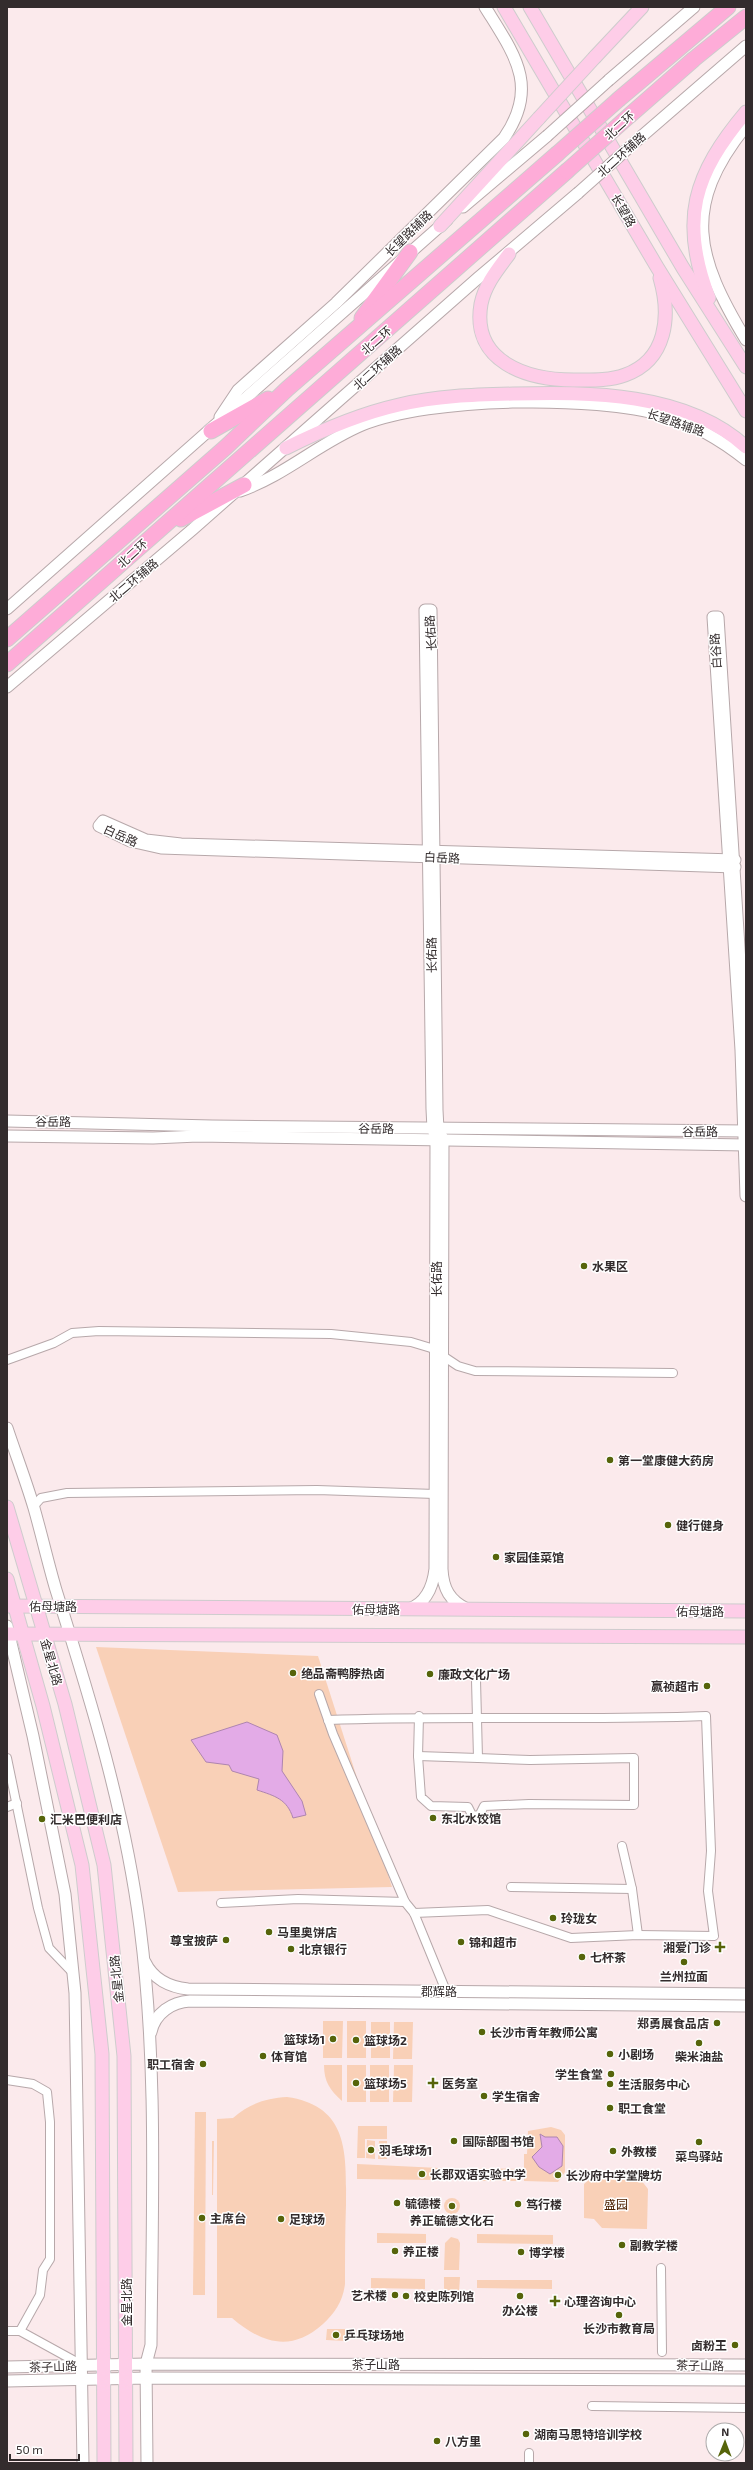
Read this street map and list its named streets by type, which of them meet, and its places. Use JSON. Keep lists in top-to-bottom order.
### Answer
{
  "streets": {
    "highway": ["北二环"],
    "main road": ["长望路", "佑母塘路", "金星北路"],
    "street": [
      "北二环辅路",
      "长望路辅路",
      "长佑路",
      "白谷路",
      "白岳路",
      "谷岳路",
      "郡辉路",
      "茶子山路"
    ]
  },
  "crossings": [
    ["北二环辅路", "长望路辅路"],
    ["长佑路", "白岳路"],
    ["长佑路", "谷岳路"],
    ["长佑路", "佑母塘路"],
    ["白谷路", "白岳路"],
    ["白谷路", "谷岳路"],
    ["佑母塘路", "金星北路"],
    ["金星北路", "茶子山路"]
  ],
  "parks": ["盛园"],
  "places": {
    "other": [
      "水果区",
      "第一堂康健大药房",
      "健行健身",
      "家园佳菜馆",
      "绝品斋鸭脖热卤",
      "廉政文化广场",
      "赢祯超市",
      "东北水饺馆",
      "汇米巴便利店",
      "玲珑女",
      "马里奥饼店",
      "尊宝披萨",
      "锦和超市",
      "北京银行",
      "七杯茶",
      "兰州拉面",
      "郑勇展食品店",
      "长沙市青年教师公寓",
      "篮球场1",
      "篮球场2",
      "柴米油盐",
      "小剧场",
      "体育馆",
      "职工宿舍",
      "学生食堂",
      "篮球场5",
      "生活服务中心",
      "学生宿舍",
      "职工食堂",
      "国际部图书馆",
      "菜鸟驿站",
      "羽毛球场1",
      "外教楼",
      "长郡双语实验中学",
      "长沙府中学堂牌坊",
      "毓德楼",
      "笃行楼",
      "养正毓德文化石",
      "主席台",
      "足球场",
      "副教学楼",
      "养正楼",
      "博学楼",
      "艺术楼",
      "校史陈列馆",
      "办公楼",
      "长沙市教育局",
      "乒乓球场地",
      "卤粉王",
      "湖南马思特培训学校",
      "八方里"
    ],
    "health": ["湘爱门诊", "医务室", "心理咨询中心"]
  },
  "scale_bar": "50 m",
  "north": "top"
}
